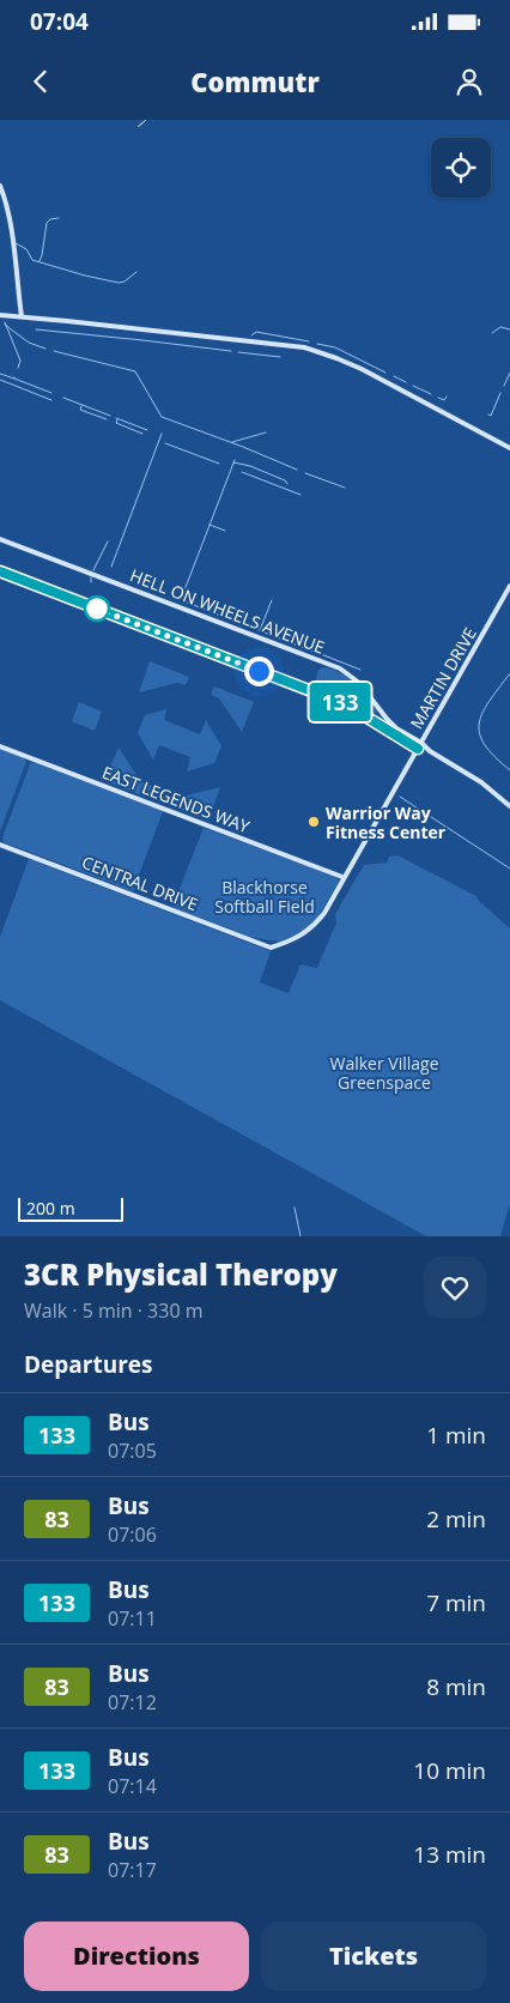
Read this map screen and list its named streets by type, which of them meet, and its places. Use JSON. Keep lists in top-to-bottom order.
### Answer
{
  "streets": {
    "street": [
      "HELL ON WHEELS AVENUE",
      "MARTIN DRIVE",
      "EAST LEGENDS WAY",
      "CENTRAL DRIVE"
    ]
  },
  "crossings": [
    ["HELL ON WHEELS AVENUE", "MARTIN DRIVE"],
    ["MARTIN DRIVE", "EAST LEGENDS WAY"],
    ["MARTIN DRIVE", "CENTRAL DRIVE"]
  ],
  "parks": ["Blackhorse Softball Field", "Walker Village Greenspace"],
  "places": ["Warrior Way Fitness Center"],
  "lines": ["bus line 133"],
  "scale_bar": "200 m",
  "page": {
    "status": "07:04",
    "header": "Commutr",
    "on_map": "133",
    "scale": "200 m",
    "heading": [
      ["3CR Physical Theropy", "Walk · 5 min · 330 m"],
      "Departures"
    ],
    "list": [
      {
        "mark": "133",
        "name": "Bus",
        "note": "07:05",
        "value": "1 min"
      },
      {
        "mark": "83",
        "name": "Bus",
        "note": "07:06",
        "value": "2 min"
      },
      {
        "mark": "133",
        "name": "Bus",
        "note": "07:11",
        "value": "7 min"
      },
      {
        "mark": "83",
        "name": "Bus",
        "note": "07:12",
        "value": "8 min"
      },
      {
        "mark": "133",
        "name": "Bus",
        "note": "07:14",
        "value": "10 min"
      },
      {
        "mark": "83",
        "name": "Bus",
        "note": "07:17",
        "value": "13 min"
      }
    ],
    "buttons": ["Directions", "Tickets"]
  }
}
